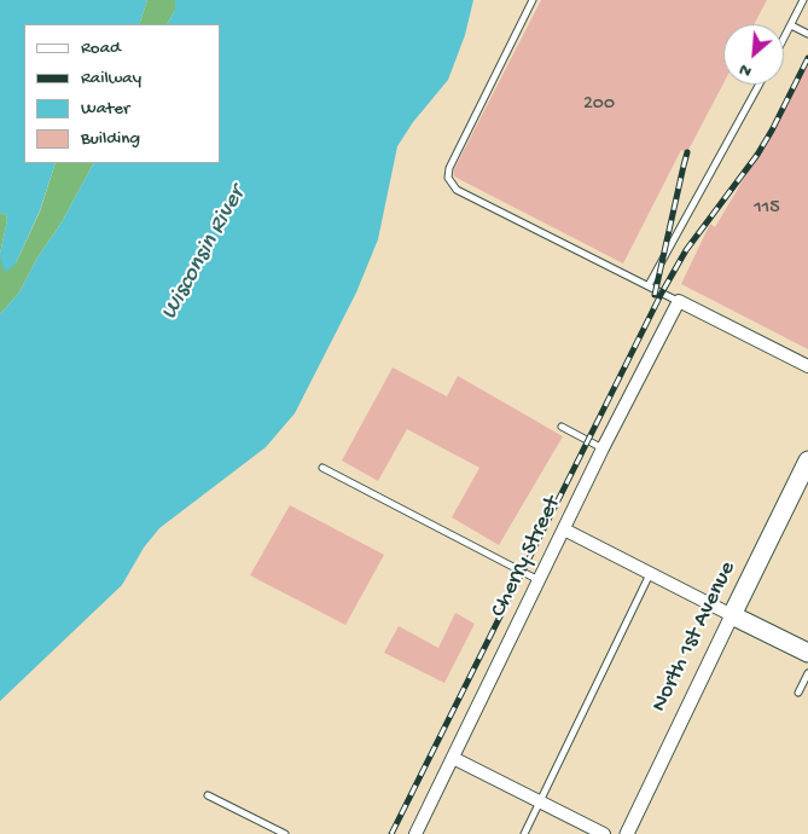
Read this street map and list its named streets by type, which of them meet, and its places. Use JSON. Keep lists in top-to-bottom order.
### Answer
{
  "streets": {
    "main road": ["North 1st Avenue"],
    "street": ["Cherry Street"]
  },
  "water": ["Wisconsin River"],
  "house_numbers": ["200", "115"],
  "legend": [
    "Road",
    "Railway",
    "Water",
    "Building"
  ],
  "north": "bottom left"
}
